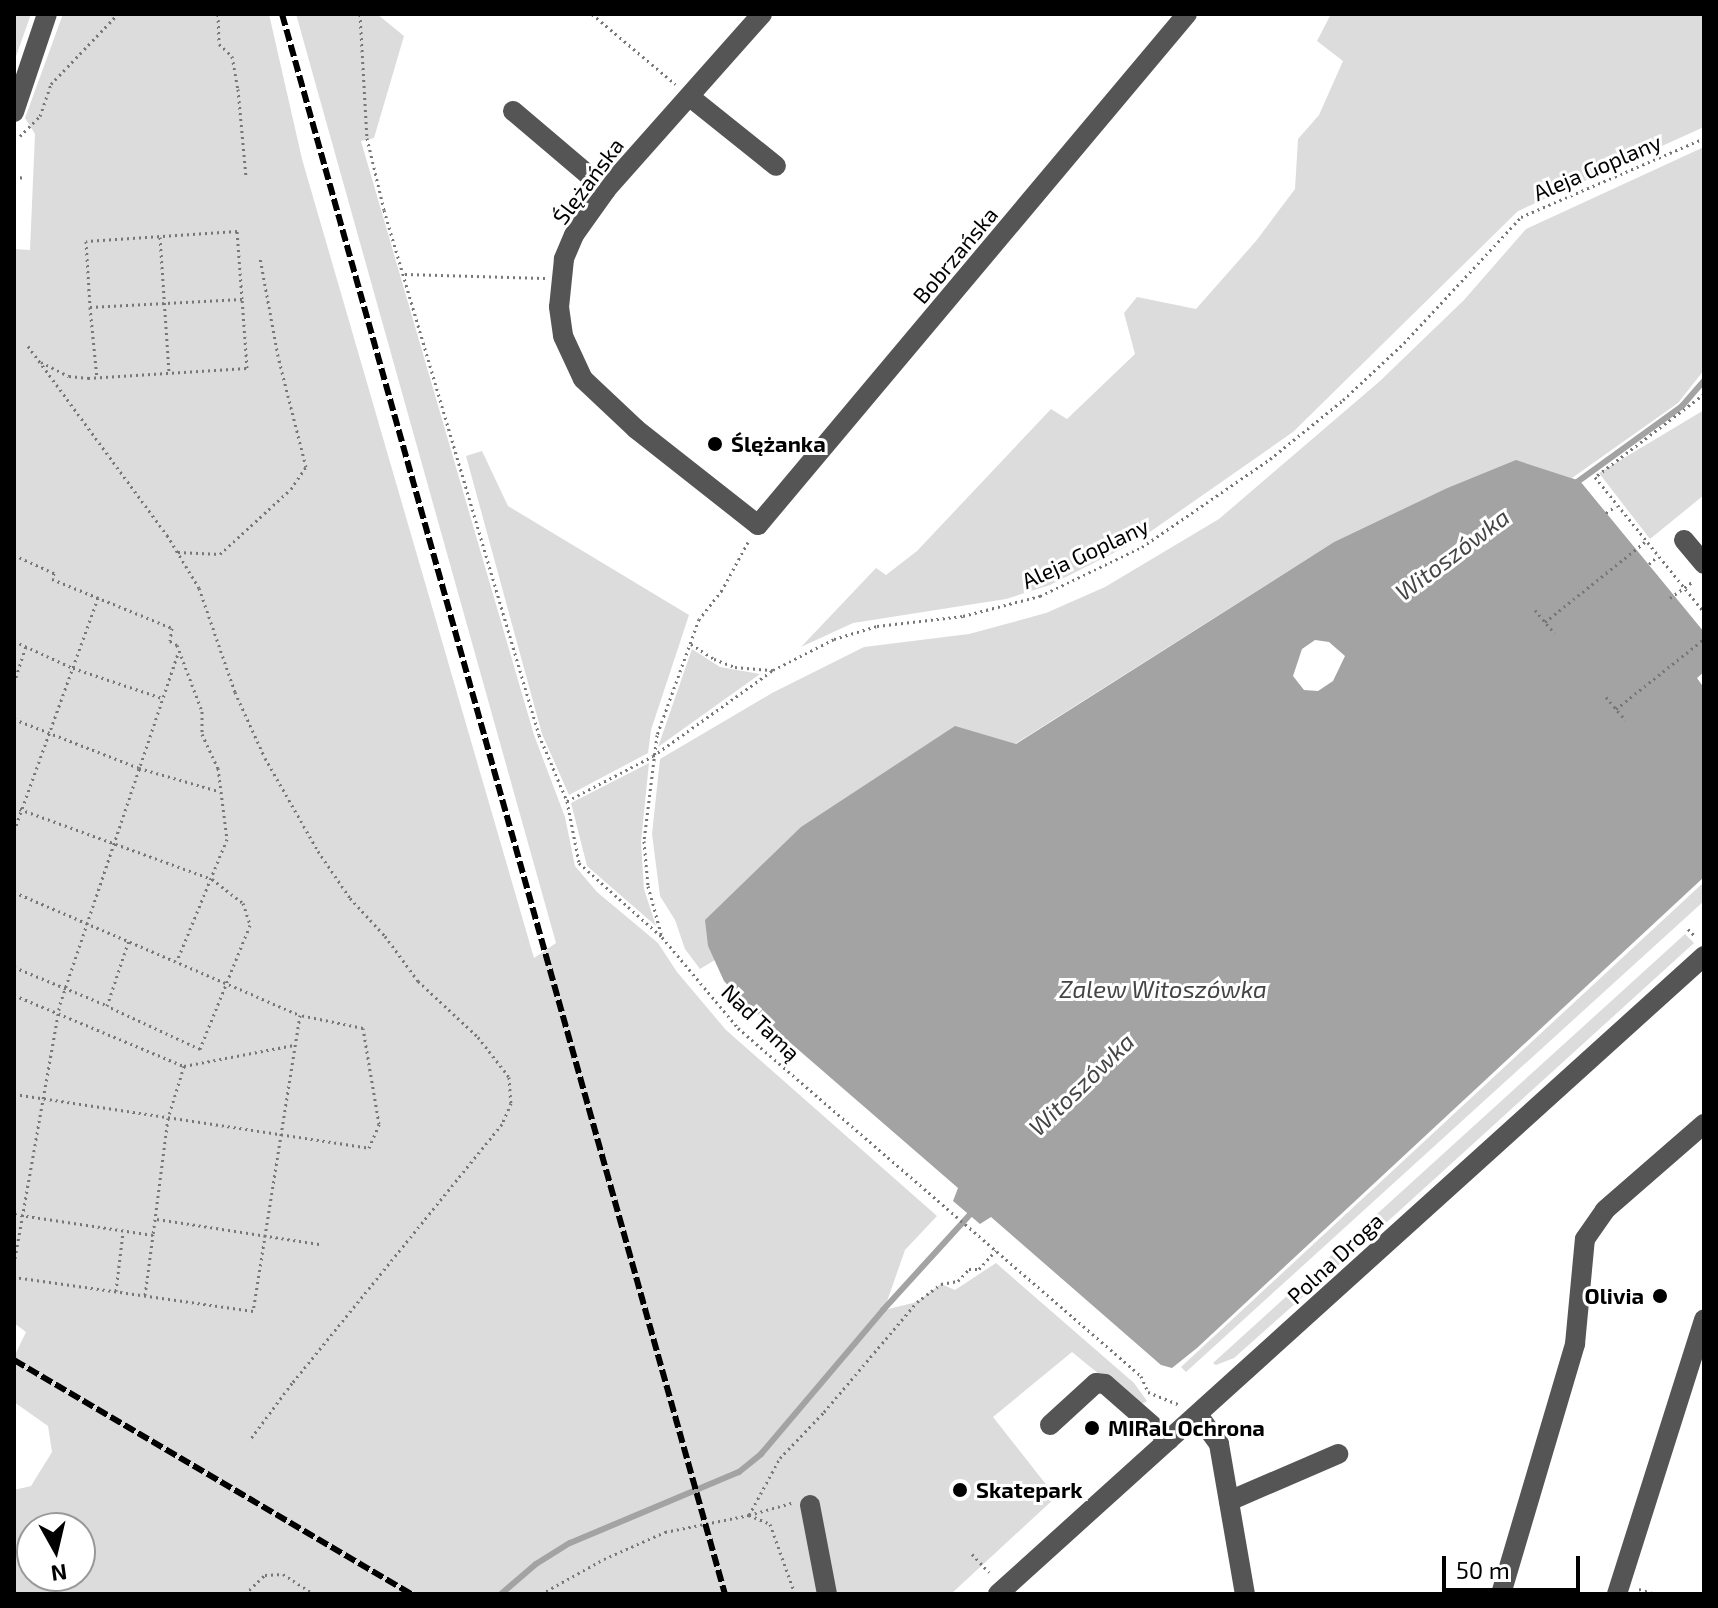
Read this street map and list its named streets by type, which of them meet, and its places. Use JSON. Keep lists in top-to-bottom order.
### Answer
{
  "streets": {
    "street": ["Ślężańska", "Bobrzańska", "Polna Droga"],
    "path": ["Aleja Goplany", "Nad Tamą"]
  },
  "crossings": [
    ["Aleja Goplany", "Nad Tamą"],
    ["Ślężańska", "Bobrzańska"],
    ["Ślężańska", "Nad Tamą"],
    ["Bobrzańska", "Nad Tamą"]
  ],
  "water": ["Witoszówka", "Zalew Witoszówka"],
  "places": [
    "Ślężanka",
    "Olivia",
    "MIRaL Ochrona",
    "Skatepark"
  ],
  "scale_bar": "50 m",
  "north": "bottom"
}
